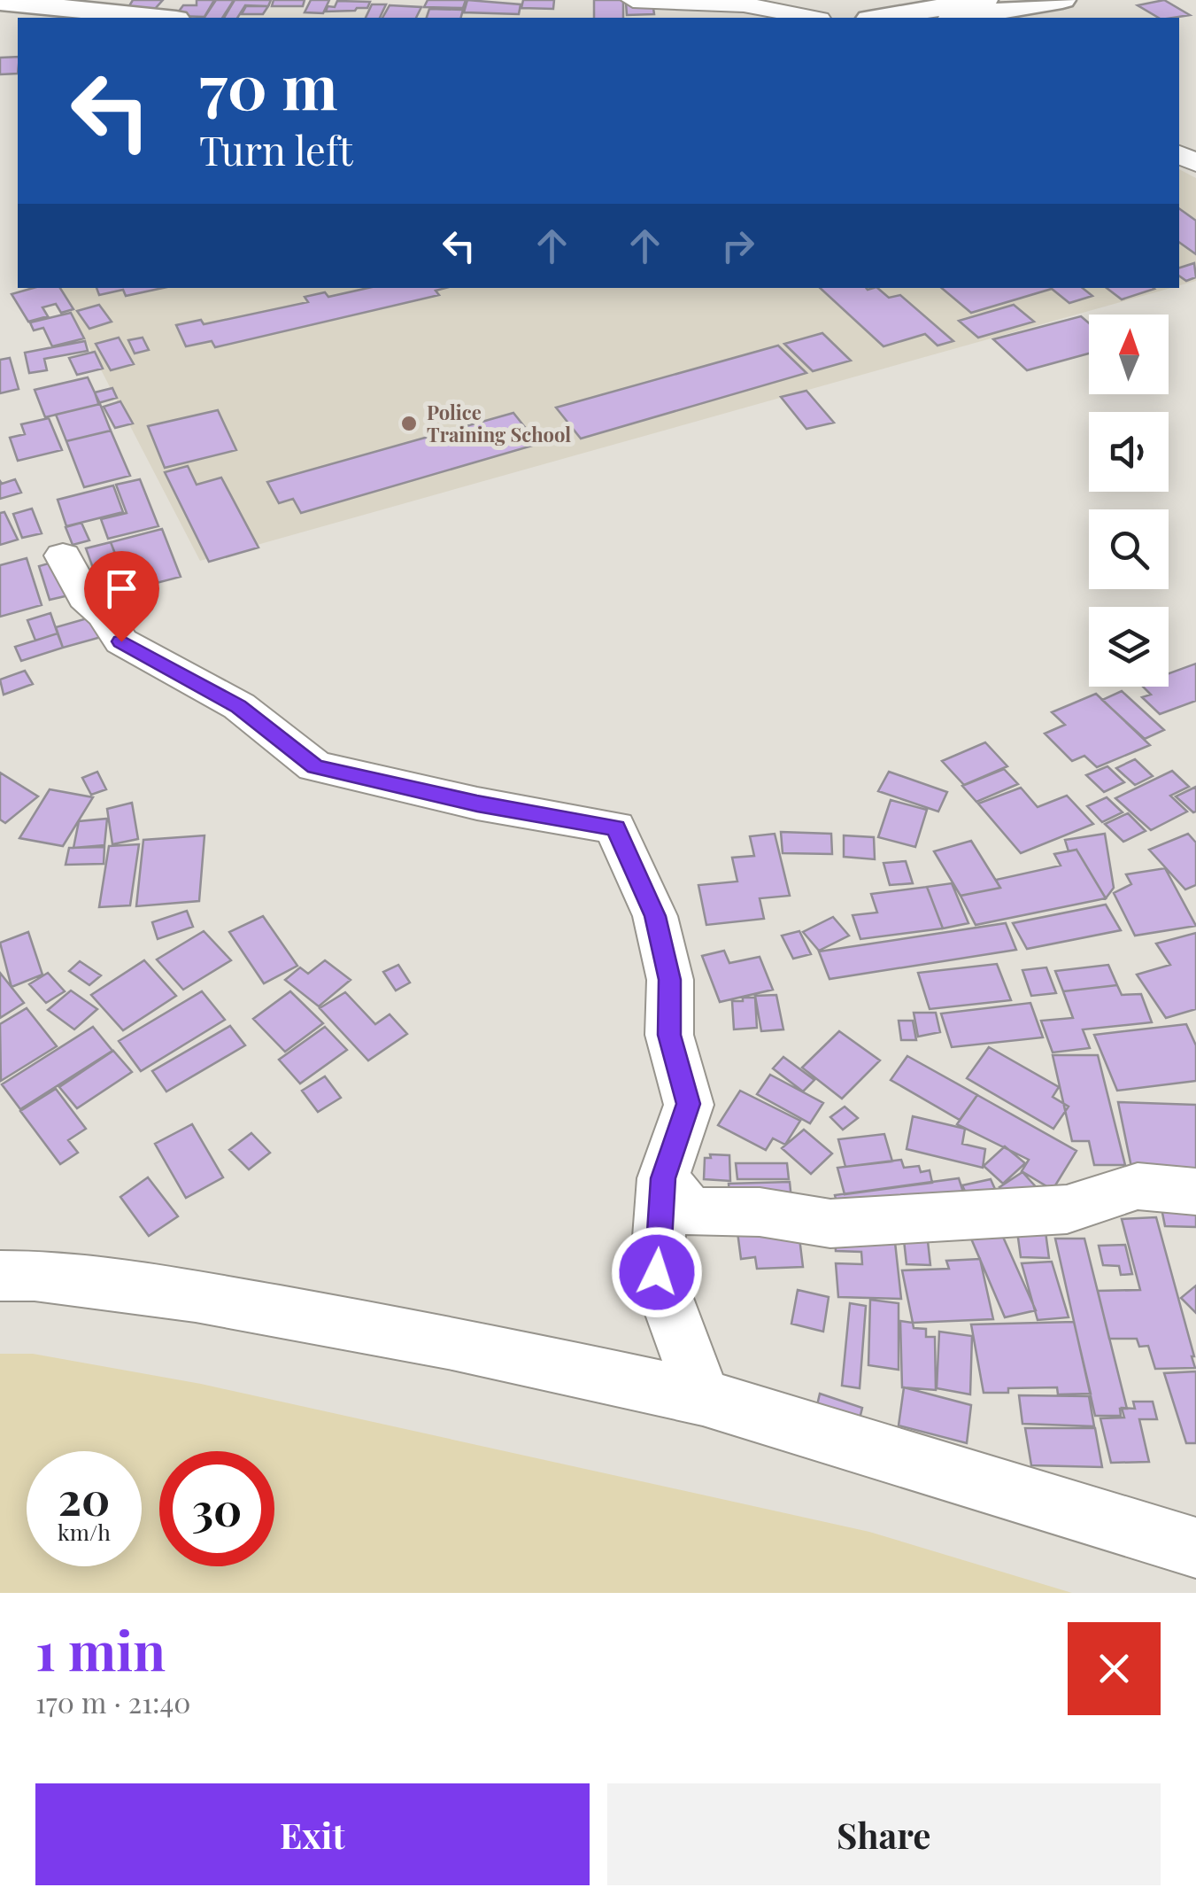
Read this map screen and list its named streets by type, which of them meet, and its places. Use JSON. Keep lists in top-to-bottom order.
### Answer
{
  "places": ["Police Training School"],
  "north": "top",
  "page": {
    "turn": ["70 m", "Turn left"],
    "speed": "20 km/h",
    "limit": "30",
    "heading": ["1 min", "170 m · 21:40"],
    "buttons": ["Exit", "Share"]
  }
}
